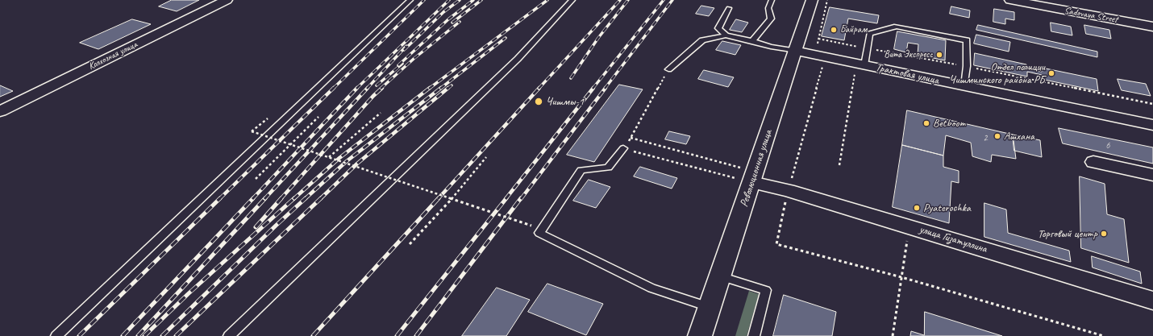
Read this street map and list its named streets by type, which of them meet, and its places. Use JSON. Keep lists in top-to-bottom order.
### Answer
{
  "streets": {
    "main road": ["Революционная улица"],
    "street": [
      "Sadovaya Street",
      "Колхозная улица",
      "Трактовая улица",
      "улица Гизатуллина"
    ]
  },
  "crossings": [
    ["Трактовая улица", "Революционная улица"],
    ["Революционная улица", "улица Гизатуллина"]
  ],
  "places": [
    "Байрам",
    "Вита Экспресс",
    "Отдел полиции Чишминского района РБ",
    "Чишмы-1",
    "Betboom",
    "Ашхана",
    "Pyaterochka",
    "Торговый центр"
  ],
  "house_numbers": ["2", "6"]
}
